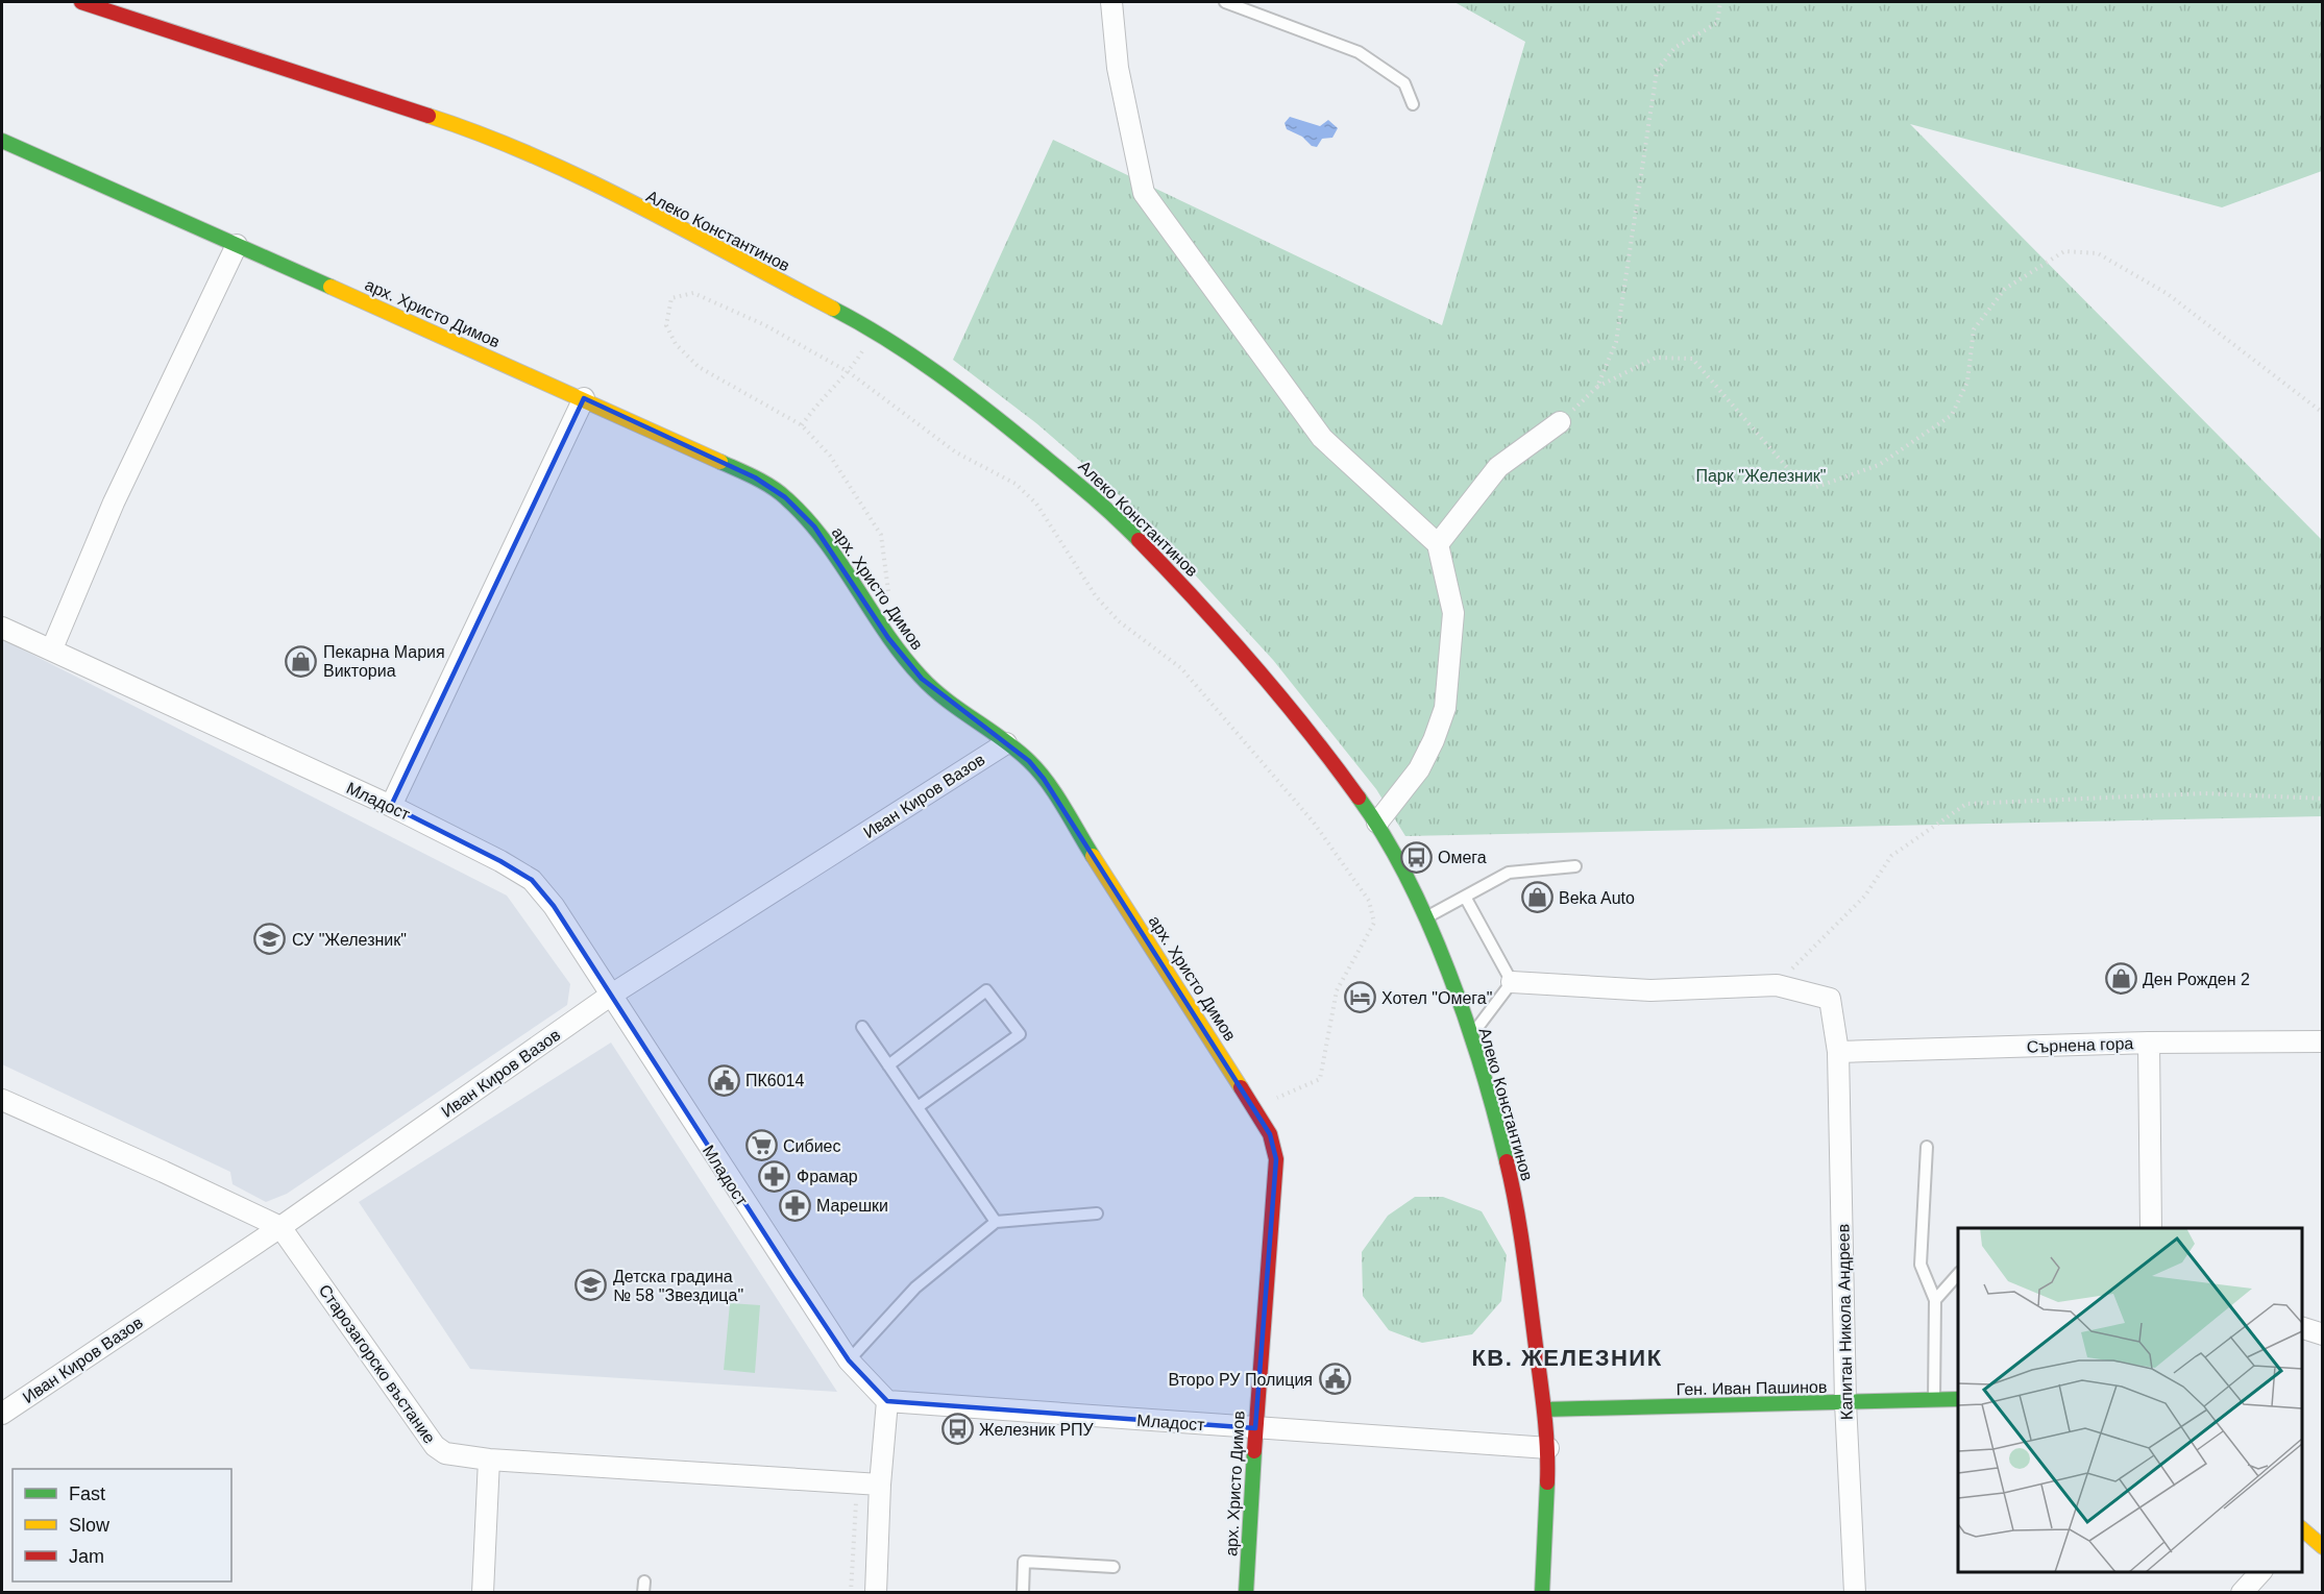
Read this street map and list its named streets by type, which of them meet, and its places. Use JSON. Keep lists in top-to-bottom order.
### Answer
{
  "streets": {
    "street": [
      "Алеко Константинов",
      "арх. Христо Димов",
      "Иван Киров Вазов",
      "Младост",
      "Сърнена гора",
      "Капитан Никола Андреев",
      "Старозагорско въстание",
      "Ген. Иван Пашинов"
    ]
  },
  "crossings": [
    ["Алеко Константинов", "Младост"],
    ["Алеко Константинов", "Ген. Иван Пашинов"],
    ["арх. Христо Димов", "Иван Киров Вазов"],
    ["арх. Христо Димов", "Младост"],
    ["Иван Киров Вазов", "Младост"],
    ["Иван Киров Вазов", "Старозагорско въстание"],
    ["Сърнена гора", "Капитан Никола Андреев"],
    ["Капитан Никола Андреев", "Ген. Иван Пашинов"]
  ],
  "districts": ["КВ. ЖЕЛЕЗНИК"],
  "parks": ["Парк \"Железник\""],
  "places": {
    "shop": ["Пекарна Мария Викториа", "Beka Auto", "Ден Рожден 2"],
    "bus stop": ["Омега", "Железник РПУ"],
    "school or university": ["СУ \"Железник\"", "Детска градина № 58 \"Звездица\""],
    "hotel": ["Хотел \"Омега\""],
    "public building": ["ПК6014", "Второ РУ Полиция"],
    "supermarket": ["Сибиес"],
    "pharmacy": ["Фрамар", "Марешки"]
  },
  "legend": ["Fast", "Slow", "Jam"]
}
